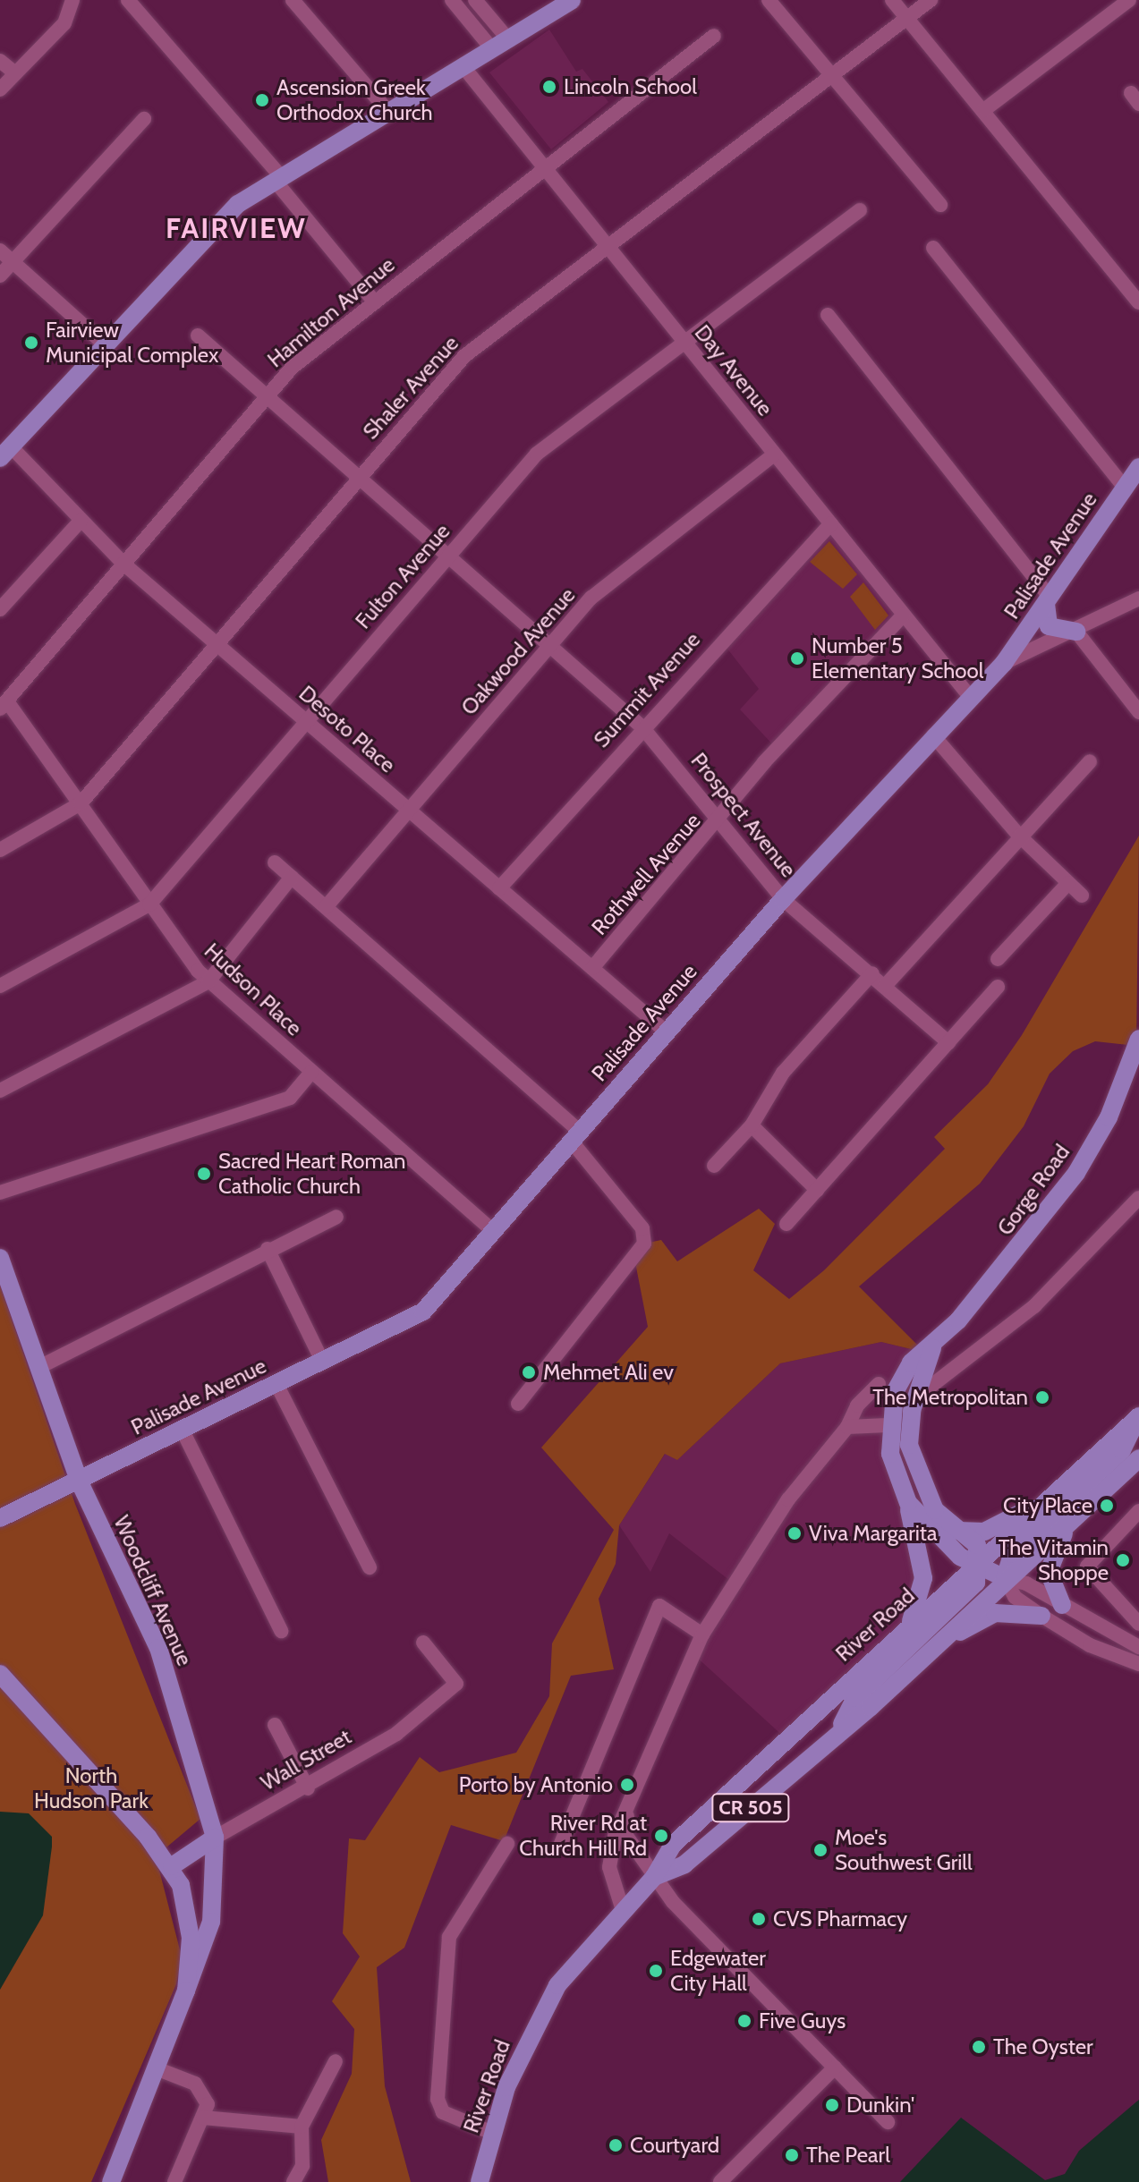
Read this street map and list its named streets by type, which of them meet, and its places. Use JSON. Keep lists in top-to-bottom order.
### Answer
{
  "streets": {
    "main road": [
      "Palisade Avenue",
      "Gorge Road",
      "Woodcliff Avenue",
      "River Road",
      "Wall Street",
      "CR 505"
    ],
    "street": [
      "Hamilton Avenue",
      "Day Avenue",
      "Shaler Avenue",
      "Fulton Avenue",
      "Oakwood Avenue",
      "Summit Avenue",
      "Desoto Place",
      "Prospect Avenue",
      "Rothwell Avenue",
      "Hudson Place"
    ]
  },
  "crossings": [
    ["Hamilton Avenue", "Day Avenue"],
    ["Hamilton Avenue", "Desoto Place"],
    ["Hamilton Avenue", "Prospect Avenue"],
    ["Hamilton Avenue", "Hudson Place"],
    ["Day Avenue", "Shaler Avenue"],
    ["Day Avenue", "Palisade Avenue"],
    ["Day Avenue", "Fulton Avenue"],
    ["Day Avenue", "Oakwood Avenue"],
    ["Day Avenue", "Summit Avenue"],
    ["Day Avenue", "Rothwell Avenue"],
    ["Shaler Avenue", "Desoto Place"],
    ["Shaler Avenue", "Prospect Avenue"],
    ["Shaler Avenue", "Hudson Place"],
    ["Palisade Avenue", "Desoto Place"],
    ["Palisade Avenue", "Prospect Avenue"],
    ["Palisade Avenue", "Hudson Place"],
    ["Palisade Avenue", "Woodcliff Avenue"],
    ["Fulton Avenue", "Desoto Place"],
    ["Fulton Avenue", "Prospect Avenue"],
    ["Fulton Avenue", "Hudson Place"],
    ["Oakwood Avenue", "Desoto Place"],
    ["Oakwood Avenue", "Prospect Avenue"],
    ["Summit Avenue", "Desoto Place"],
    ["Summit Avenue", "Prospect Avenue"],
    ["Desoto Place", "Rothwell Avenue"],
    ["Prospect Avenue", "Rothwell Avenue"],
    ["Gorge Road", "River Road"],
    ["Woodcliff Avenue", "Wall Street"]
  ],
  "districts": ["FAIRVIEW"],
  "parks": ["North Hudson Park"],
  "places": [
    "Lincoln School",
    "Ascension Greek Orthodox Church",
    "Fairview Municipal Complex",
    "Number 5 Elementary School",
    "Sacred Heart Roman Catholic Church",
    "Mehmet Ali ev",
    "The Metropolitan",
    "City Place",
    "Viva Margarita",
    "The Vitamin Shoppe",
    "Porto by Antonio",
    "River Rd at Church Hill Rd",
    "Moe's Southwest Grill",
    "CVS Pharmacy",
    "Edgewater City Hall",
    "Five Guys",
    "The Oyster",
    "Dunkin'",
    "Courtyard",
    "The Pearl"
  ]
}
